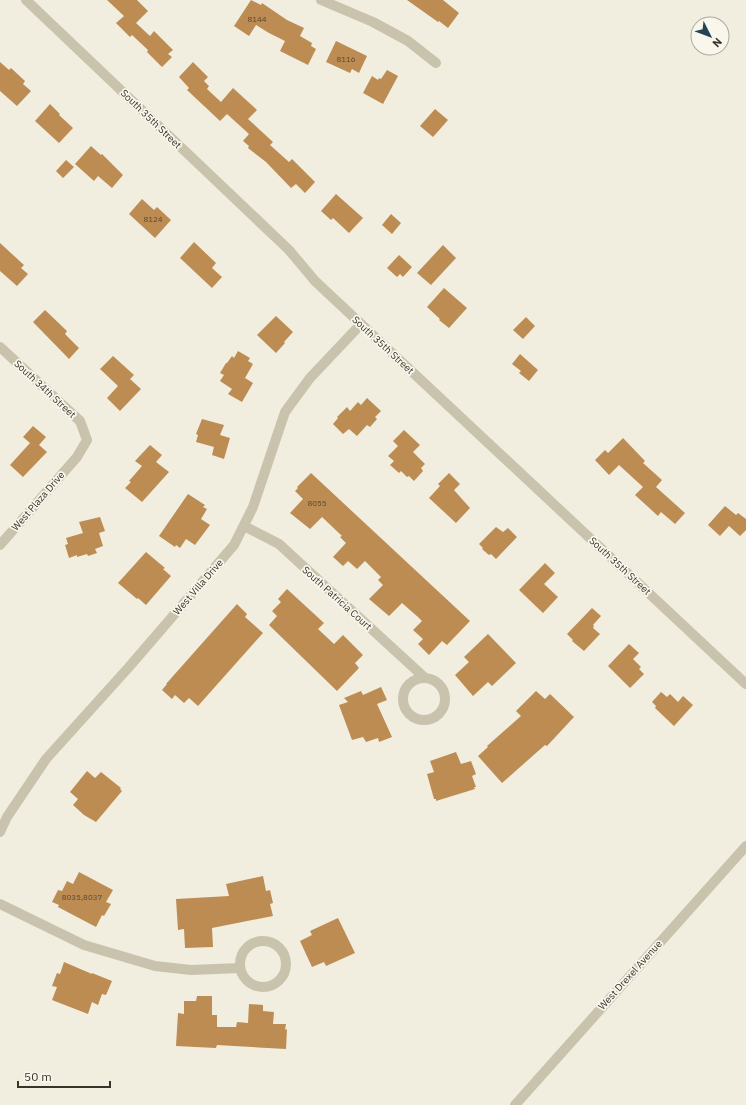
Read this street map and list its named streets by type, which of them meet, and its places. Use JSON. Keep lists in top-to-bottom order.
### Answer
{
  "streets": {
    "street": [
      "South 35th Street",
      "South 34th Street",
      "West Plaza Drive",
      "West Villa Drive",
      "South Patricia Court",
      "West Drexel Avenue"
    ]
  },
  "crossings": [
    ["South 35th Street", "West Villa Drive"],
    ["South 34th Street", "West Plaza Drive"],
    ["West Villa Drive", "South Patricia Court"]
  ],
  "house_numbers": [
    "8144",
    "8116",
    "8124",
    "8055",
    "8035,8037"
  ],
  "scale_bar": "50 m",
  "north": "bottom right"
}
